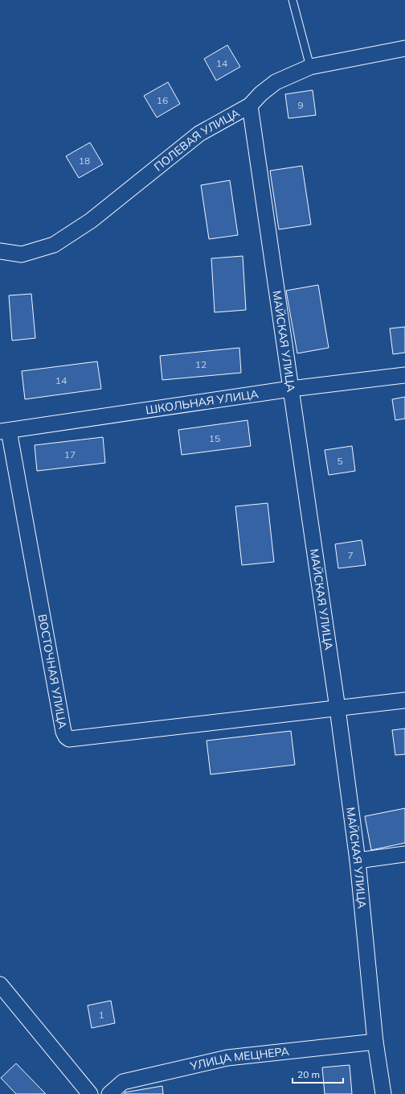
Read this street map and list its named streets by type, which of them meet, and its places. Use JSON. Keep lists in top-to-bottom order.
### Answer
{
  "streets": {
    "street": [
      "ПОЛЕВАЯ УЛИЦА",
      "МАЙСКАЯ УЛИЦА",
      "ШКОЛЬНАЯ УЛИЦА",
      "ВОСТОЧНАЯ УЛИЦА",
      "УЛИЦА МЕЦНЕРА"
    ]
  },
  "crossings": [
    ["ПОЛЕВАЯ УЛИЦА", "МАЙСКАЯ УЛИЦА"],
    ["МАЙСКАЯ УЛИЦА", "ШКОЛЬНАЯ УЛИЦА"],
    ["МАЙСКАЯ УЛИЦА", "ВОСТОЧНАЯ УЛИЦА"],
    ["МАЙСКАЯ УЛИЦА", "УЛИЦА МЕЦНЕРА"],
    ["ШКОЛЬНАЯ УЛИЦА", "ВОСТОЧНАЯ УЛИЦА"]
  ],
  "house_numbers": [
    "14",
    "16",
    "9",
    "18",
    "12",
    "14",
    "15",
    "17",
    "5",
    "7",
    "1"
  ],
  "scale_bar": "20 m"
}
